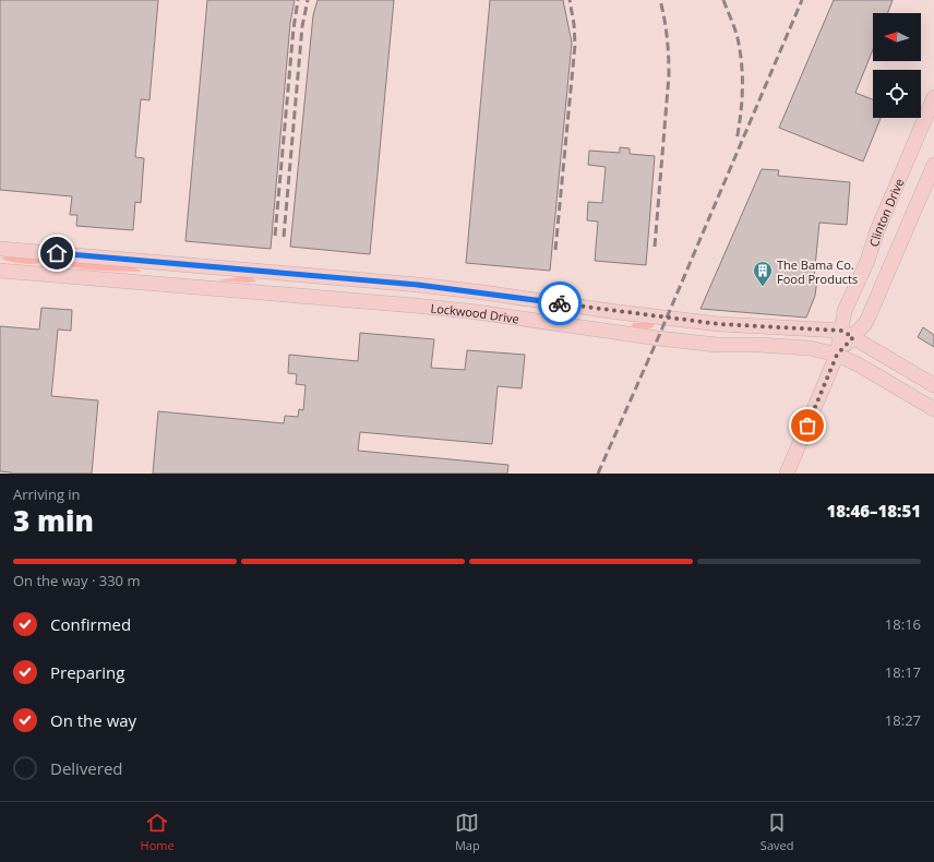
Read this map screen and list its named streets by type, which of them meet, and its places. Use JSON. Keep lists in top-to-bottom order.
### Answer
{
  "streets": {
    "main road": ["Clinton Drive", "Lockwood Drive"]
  },
  "crossings": [
    ["Clinton Drive", "Lockwood Drive"]
  ],
  "places": {
    "building": ["The Bama Co. Food Products"]
  },
  "north": "left",
  "page": {
    "heading": ["3 min", "Arriving in", "18:46–18:51"],
    "bar": "On the way · 330 m",
    "list": [
      ["Confirmed", "18:16"],
      ["Preparing", "18:17"],
      ["On the way", "18:27"],
      "Delivered"
    ],
    "tabs": ["Home", "Map", "Saved"]
  }
}
